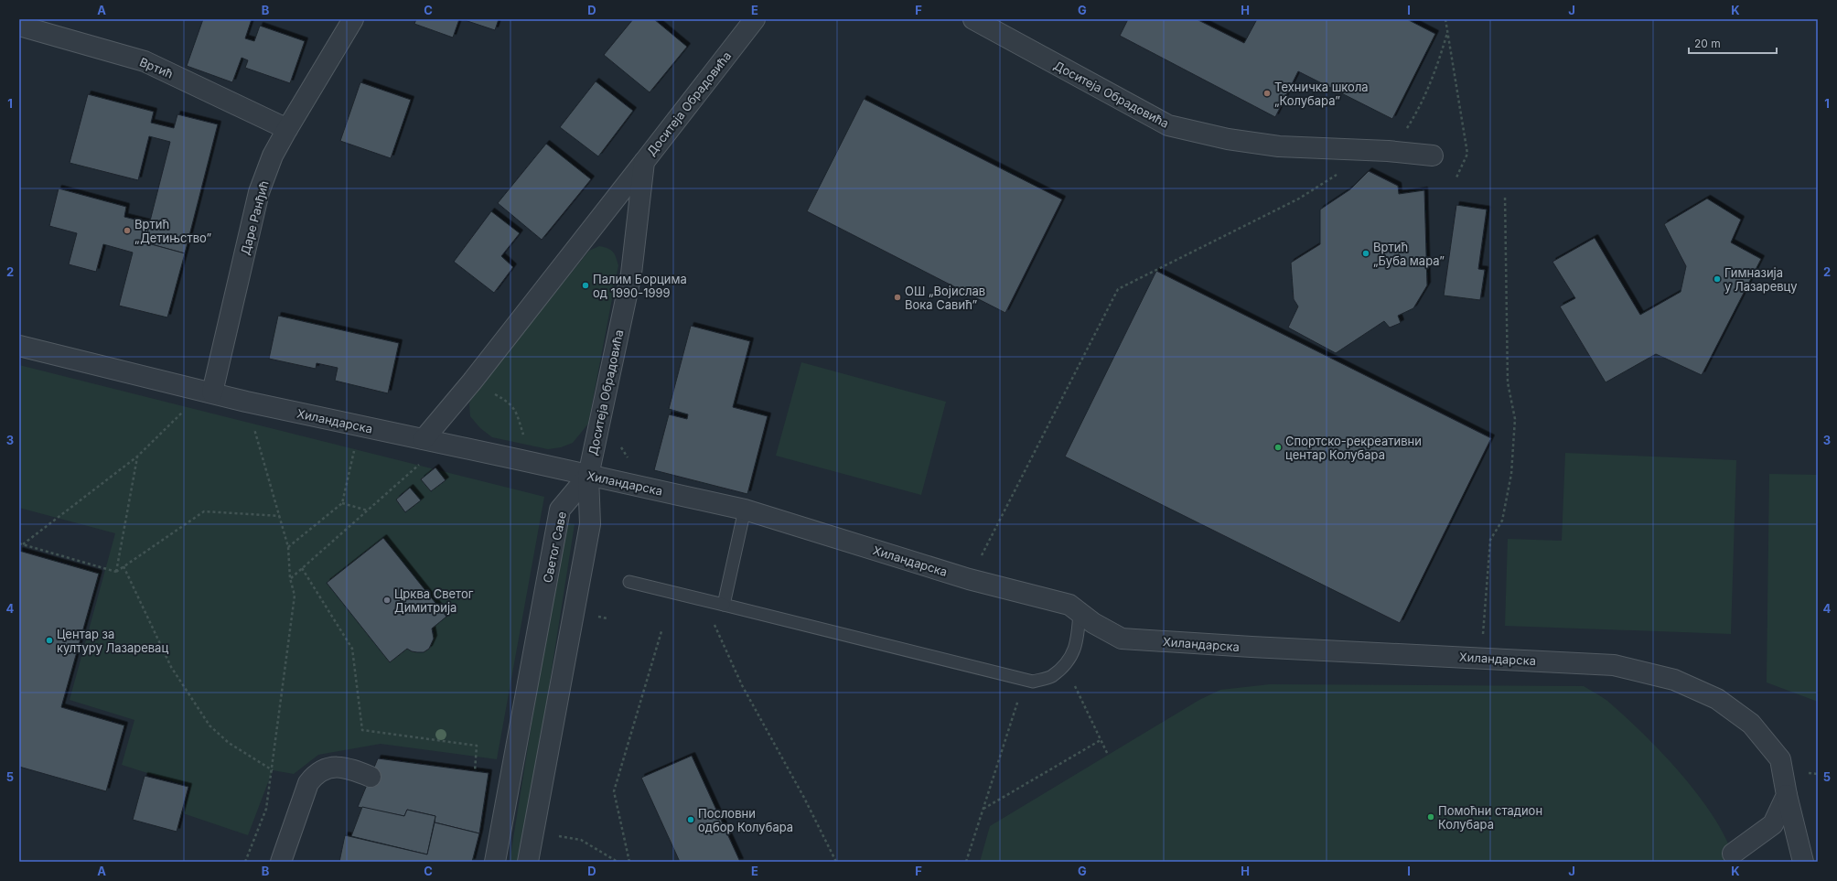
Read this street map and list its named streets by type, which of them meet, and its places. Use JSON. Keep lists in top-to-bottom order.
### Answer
{
  "streets": {
    "street": [
      "Вртић",
      "Доситеја Обрадовића",
      "Даре Ранђић",
      "Хиландарска",
      "Светог Саве"
    ]
  },
  "crossings": [
    ["Вртић", "Даре Ранђић"],
    ["Доситеја Обрадовића", "Хиландарска"],
    ["Доситеја Обрадовића", "Светог Саве"],
    ["Даре Ранђић", "Хиландарска"],
    ["Хиландарска", "Светог Саве"]
  ],
  "places": [
    "Техничка школа „Колубара”",
    "Вртић „Детињство”",
    "Вртић „Буба мара”",
    "Гимназија у Лазаревцу",
    "Палим Борцима од 1990-1999",
    "ОШ „Војислав Вока Савић”",
    "Спортско-рекреативни центар Колубара",
    "Црква Светог Димитрија",
    "Центар за културу Лазаревац",
    "Помоћни стадион Колубара",
    "Пословни одбор Колубара"
  ],
  "scale_bar": "20 m",
  "grid": {
    "columns": [
      "A",
      "B",
      "C",
      "D",
      "E",
      "F",
      "G",
      "H",
      "I",
      "J",
      "K"
    ],
    "rows": [
      "1",
      "2",
      "3",
      "4",
      "5"
    ]
  }
}
